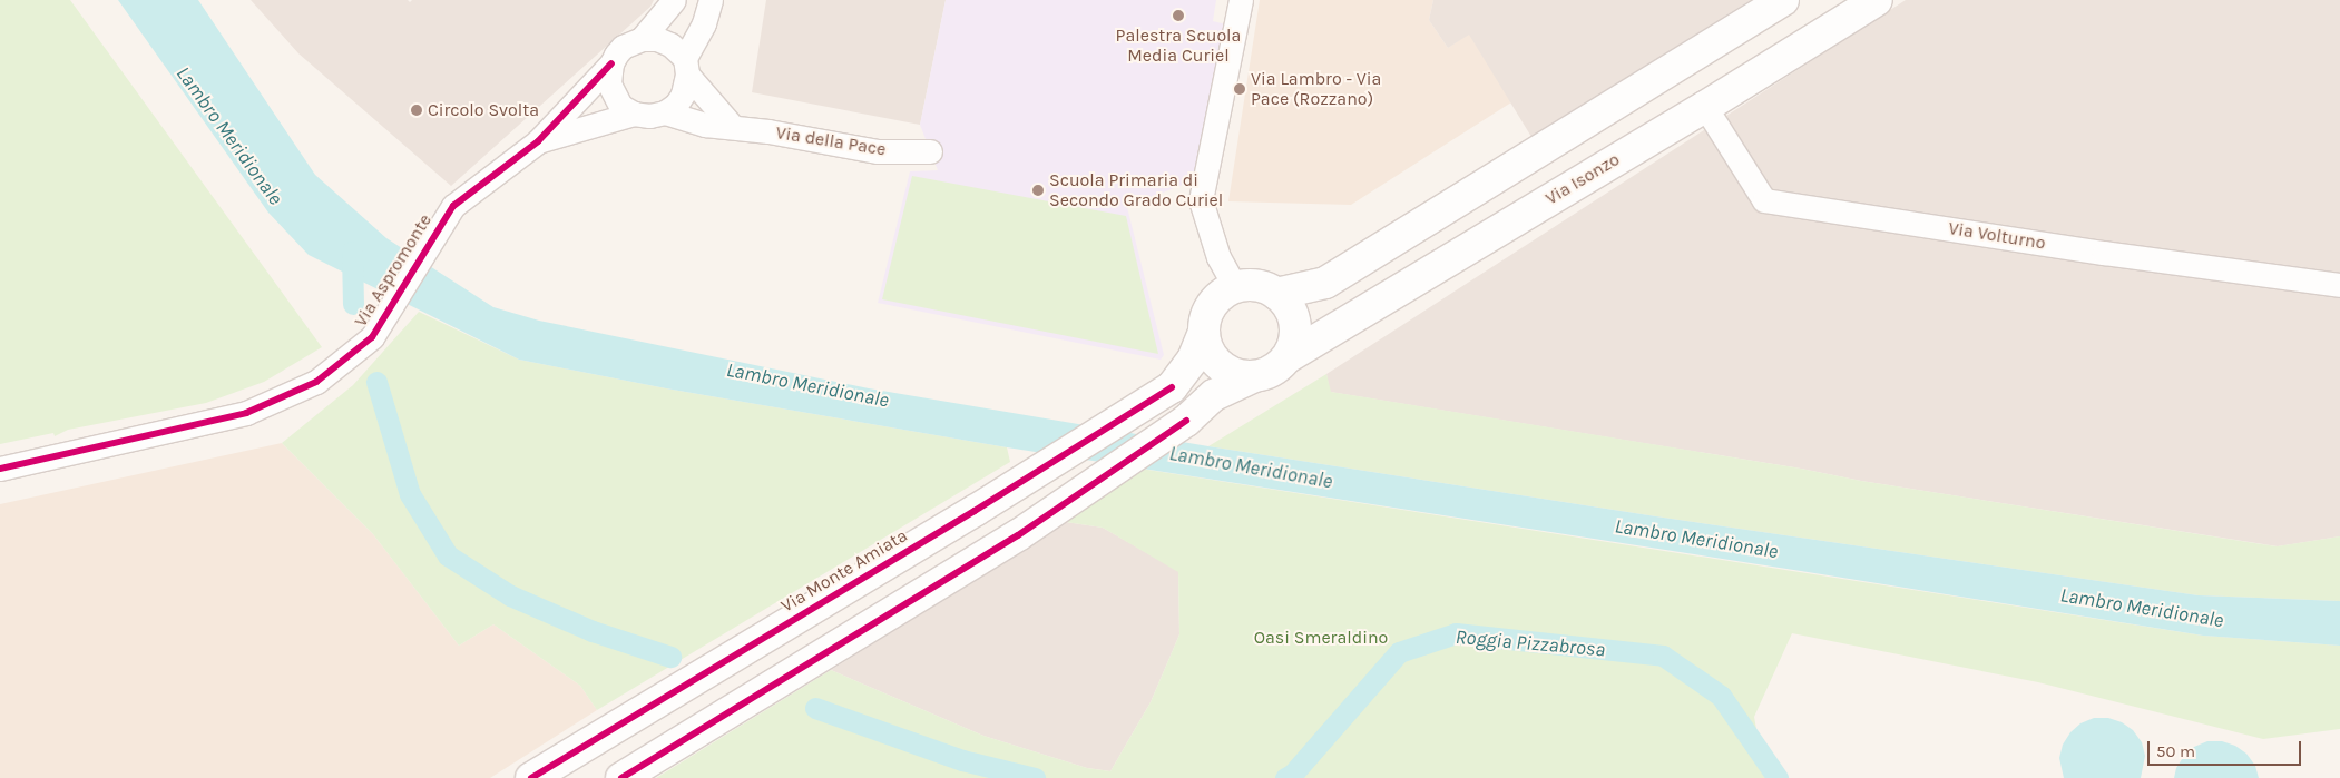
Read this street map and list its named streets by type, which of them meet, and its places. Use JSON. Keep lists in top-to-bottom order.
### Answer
{
  "streets": {
    "main road": ["Via Isonzo", "Via Monte Amiata"],
    "street": ["Via della Pace", "Via Volturno", "Via Aspromonte"]
  },
  "crossings": [
    ["Via della Pace", "Via Aspromonte"],
    ["Via Isonzo", "Via Volturno"],
    ["Via Isonzo", "Via Monte Amiata"]
  ],
  "water": ["Lambro Meridionale", "Roggia Pizzabrosa"],
  "parks": ["Oasi Smeraldino"],
  "places": [
    "Palestra Scuola Media Curiel",
    "Via Lambro - Via Pace (Rozzano)",
    "Circolo Svolta",
    "Scuola Primaria di Secondo Grado Curiel"
  ],
  "scale_bar": "50 m"
}
